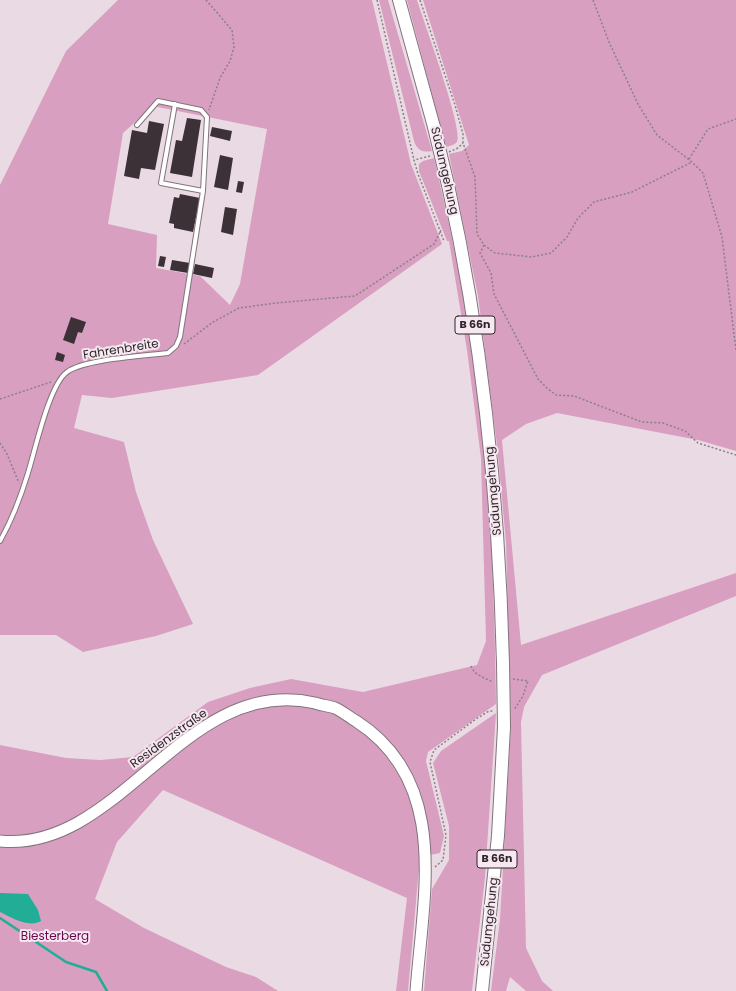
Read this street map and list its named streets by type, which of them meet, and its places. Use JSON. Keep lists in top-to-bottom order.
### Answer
{
  "streets": {
    "main road": ["Südumgehung", "B 66n", "Residenzstraße"],
    "lane": ["Fahrenbreite"]
  },
  "parks": ["Biesterberg"]
}
